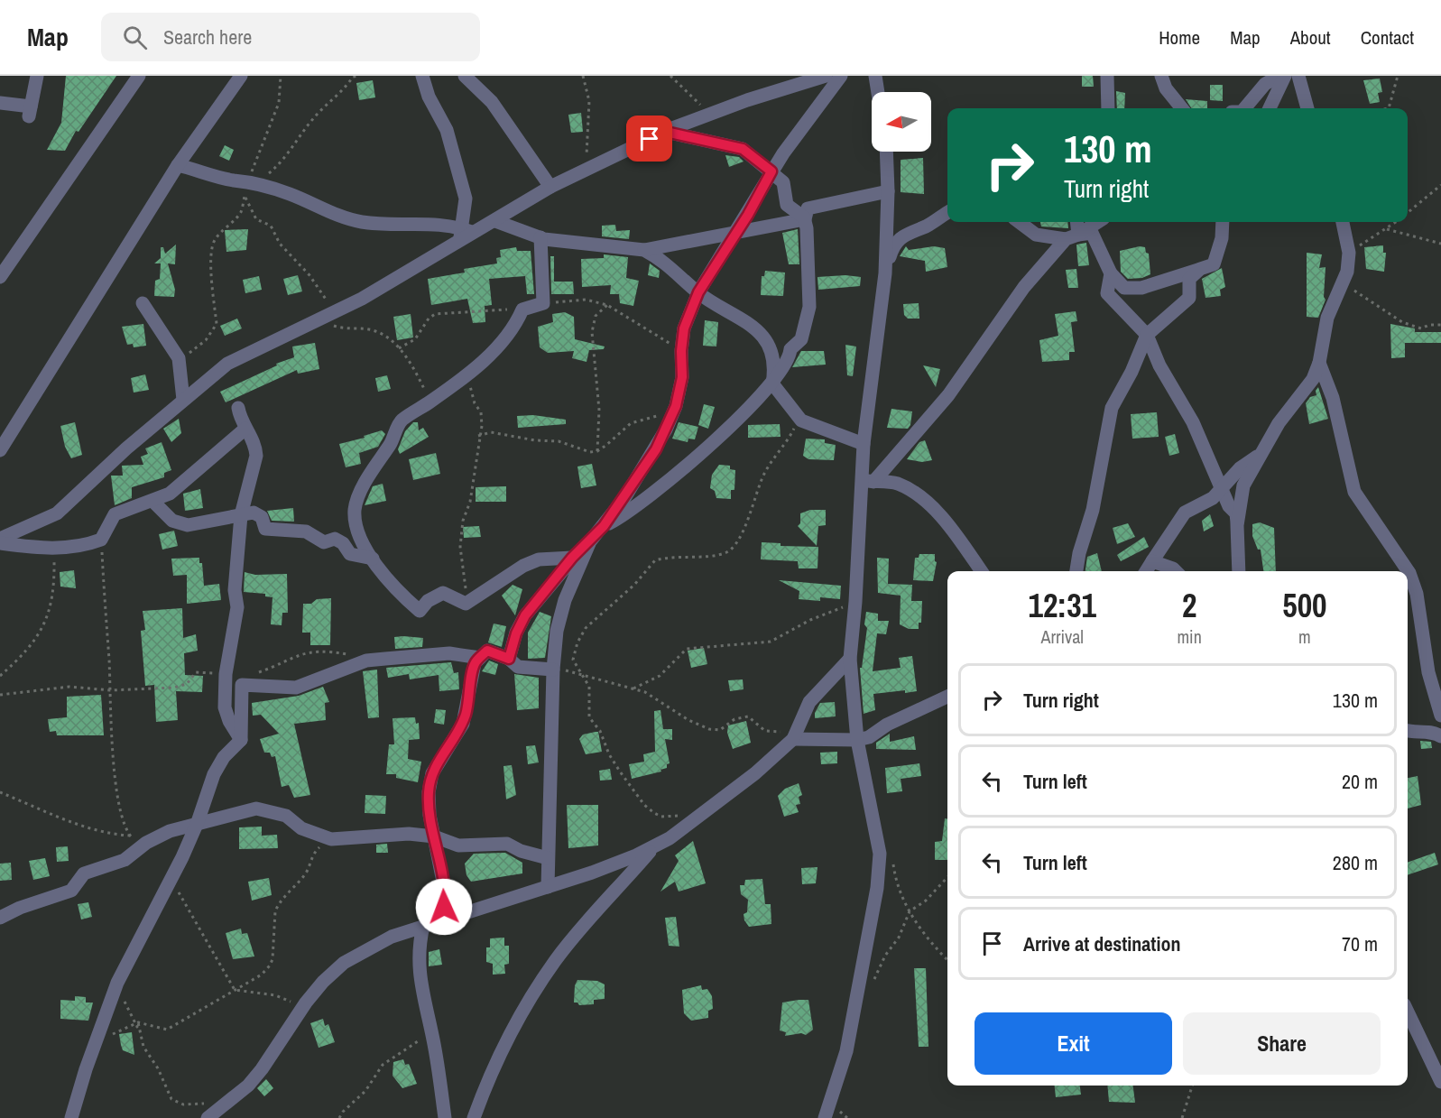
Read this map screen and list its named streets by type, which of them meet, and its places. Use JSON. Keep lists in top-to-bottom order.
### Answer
{
  "north": "left",
  "page": {
    "header": "Map",
    "search": "Search here",
    "nav": [
      "Home",
      "Map",
      "About",
      "Contact"
    ],
    "turn": ["130 m", "Turn right"],
    "eta": [
      "12:31",
      "Arrival",
      "2",
      "min",
      "500",
      "m"
    ],
    "list": [
      {
        "name": "Turn right",
        "value": "130 m"
      },
      {
        "name": "Turn left",
        "value": "20 m"
      },
      {
        "name": "Turn left",
        "value": "280 m"
      },
      {
        "name": "Arrive at destination",
        "value": "70 m"
      }
    ],
    "buttons": ["Exit", "Share"]
  }
}
